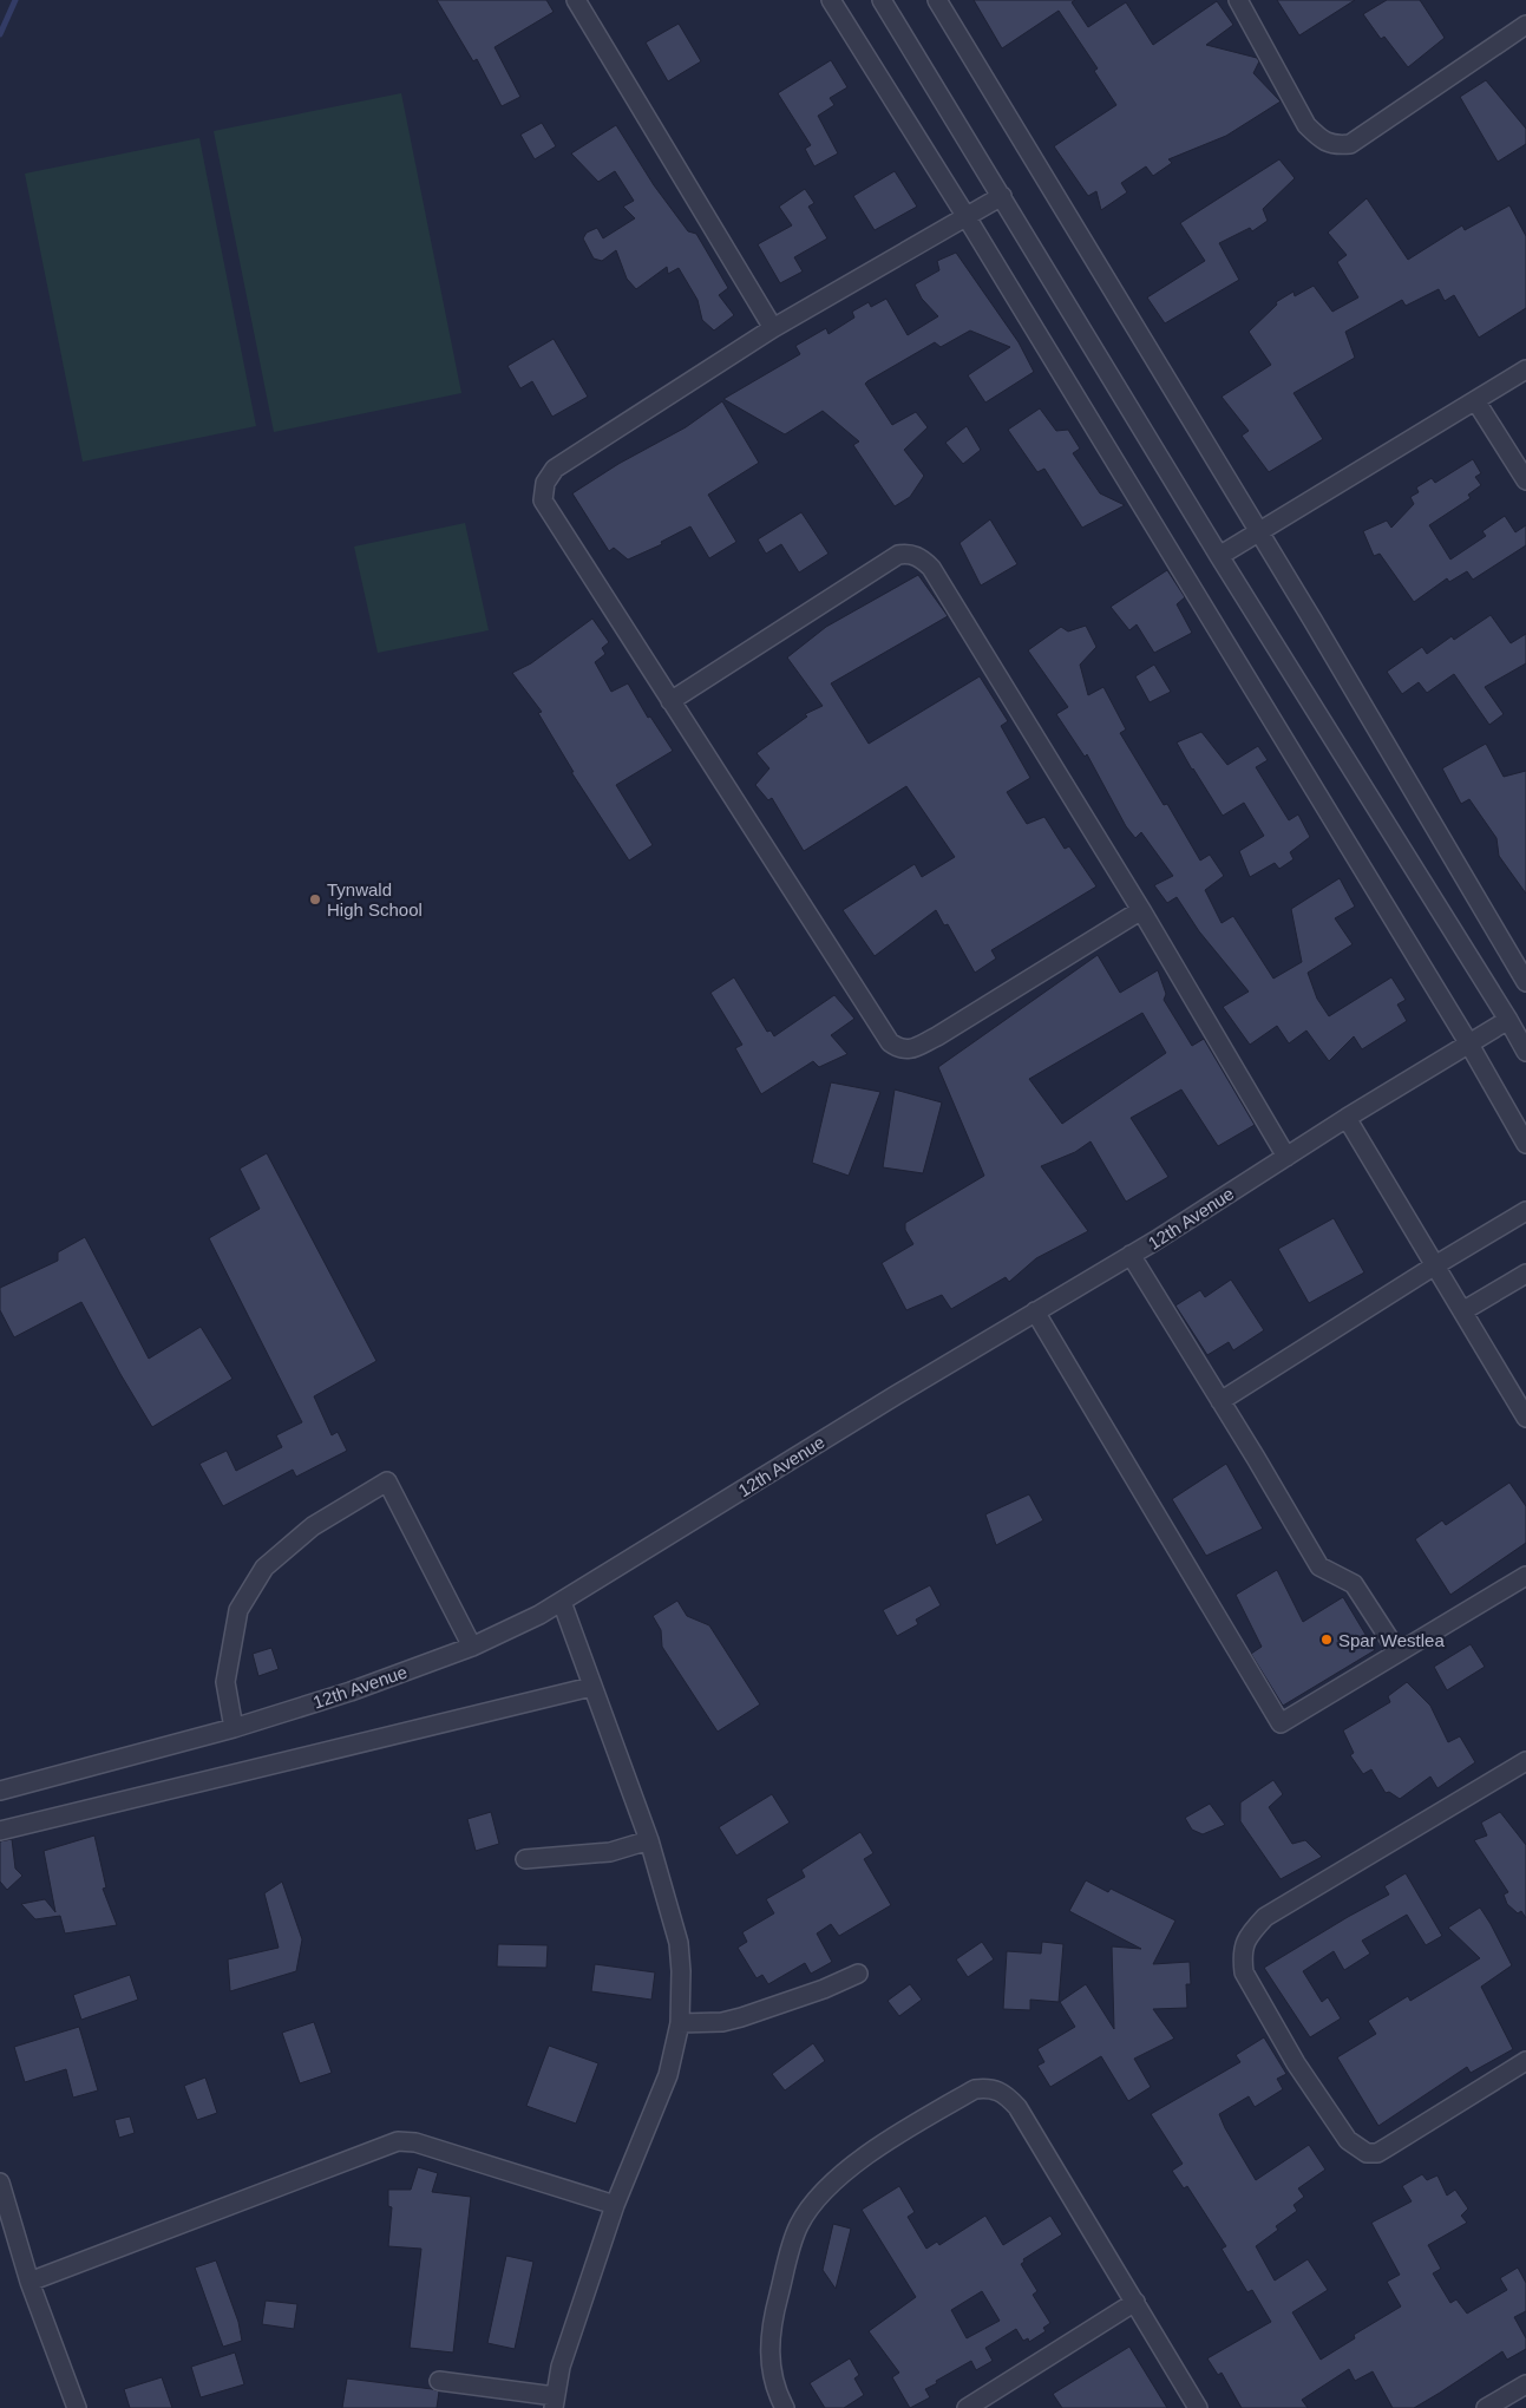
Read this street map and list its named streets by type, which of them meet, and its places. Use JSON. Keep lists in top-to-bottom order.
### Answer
{
  "streets": {
    "street": ["12th Avenue"]
  },
  "places": ["Tynwald High School", "Spar Westlea"]
}
